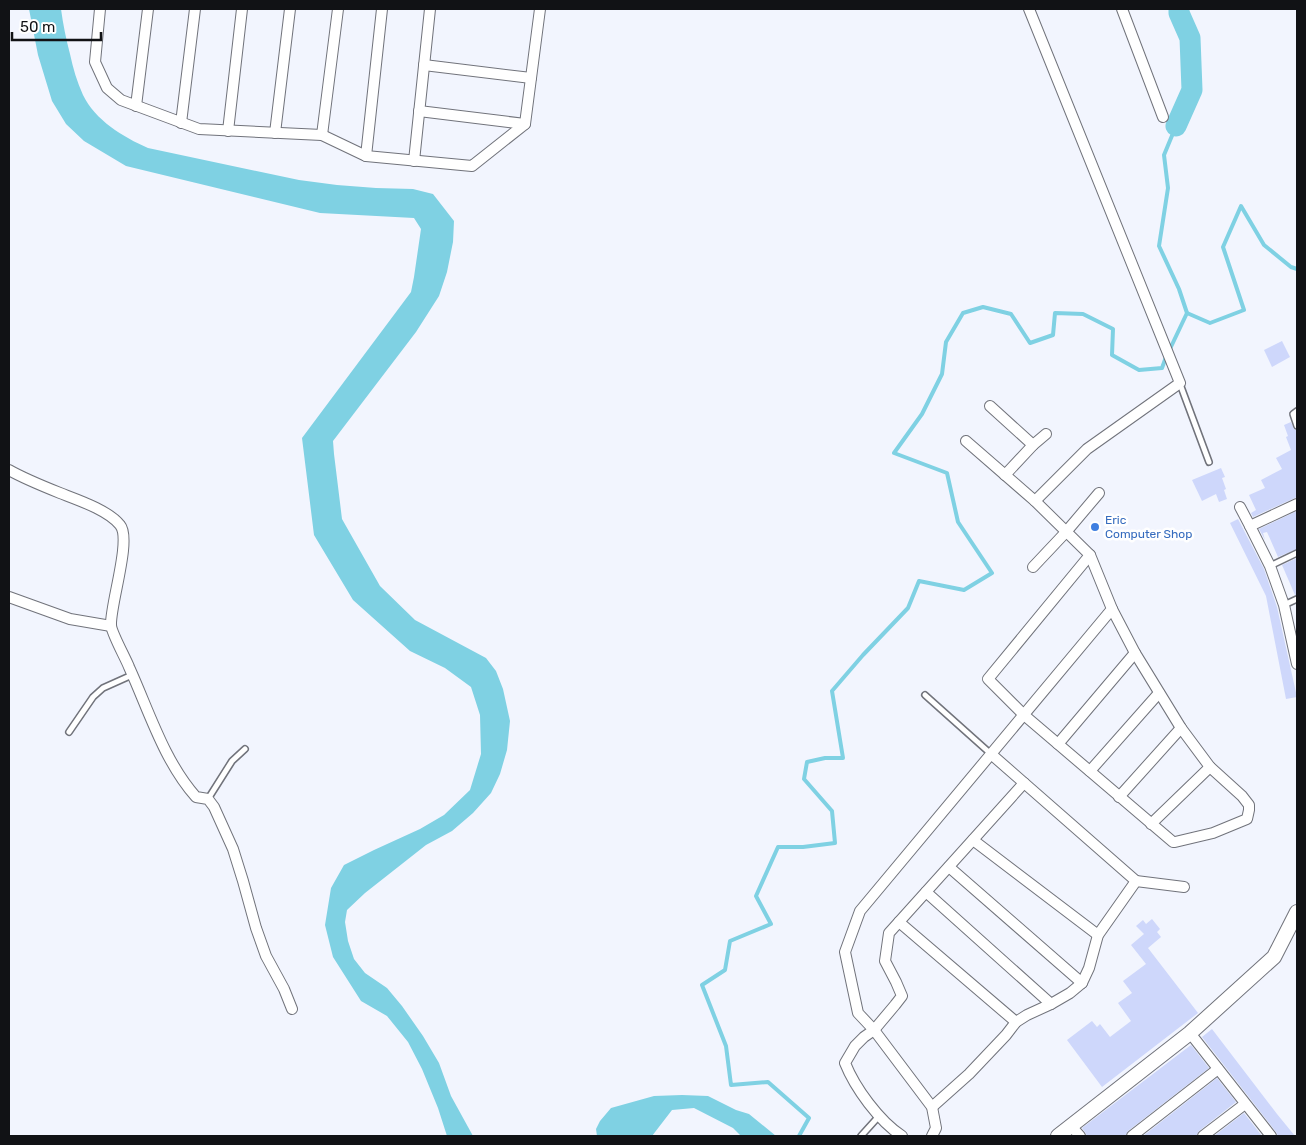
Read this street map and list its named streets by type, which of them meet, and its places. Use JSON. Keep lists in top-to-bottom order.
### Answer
{
  "places": ["Eric Computer Shop"],
  "scale_bar": "50 m"
}
